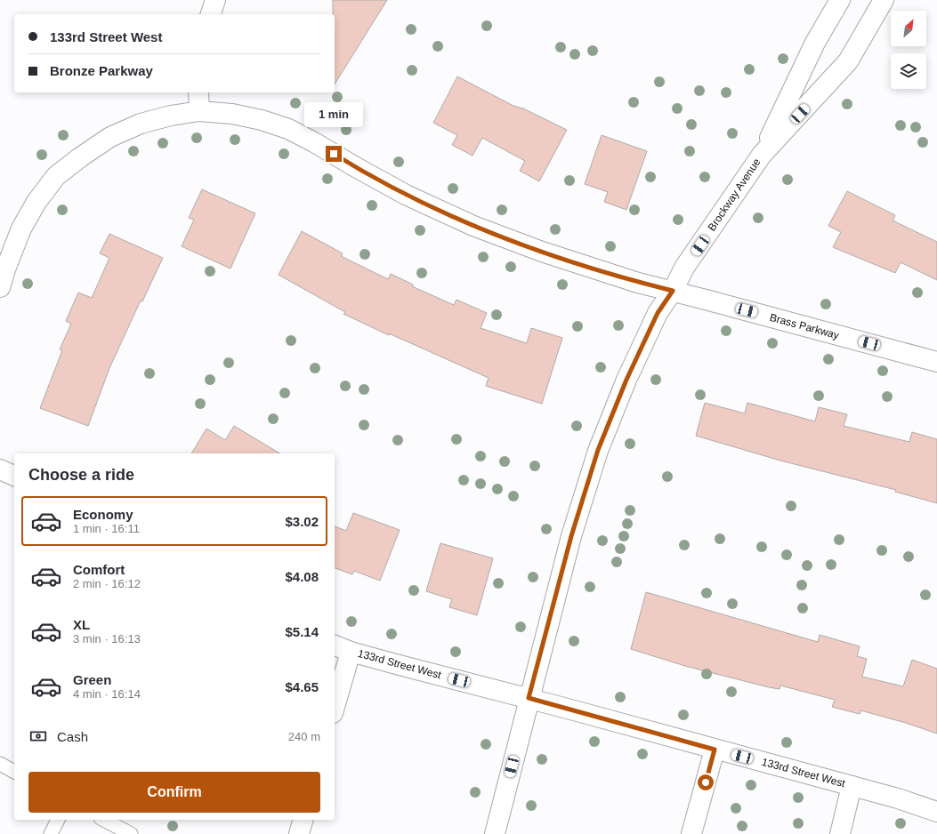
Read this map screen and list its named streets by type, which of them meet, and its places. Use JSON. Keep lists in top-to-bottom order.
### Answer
{
  "streets": {
    "street": ["Brockway Avenue", "Brass Parkway", "133rd Street West"]
  },
  "crossings": [
    ["Brockway Avenue", "Brass Parkway"],
    ["Brockway Avenue", "133rd Street West"]
  ],
  "north": "top right",
  "page": {
    "banner": ["133rd Street West", "Bronze Parkway"],
    "bubble": "1 min",
    "heading": "Choose a ride",
    "list": [
      {
        "name": "Economy",
        "note": "1 min · 16:11",
        "value": "$3.02"
      },
      {
        "name": "Comfort",
        "note": "2 min · 16:12",
        "value": "$4.08"
      },
      {
        "name": "XL",
        "note": "3 min · 16:13",
        "value": "$5.14"
      },
      {
        "name": "Green",
        "note": "4 min · 16:14",
        "value": "$4.65"
      }
    ],
    "pay": ["Cash", "240 m"],
    "buttons": "Confirm"
  }
}
